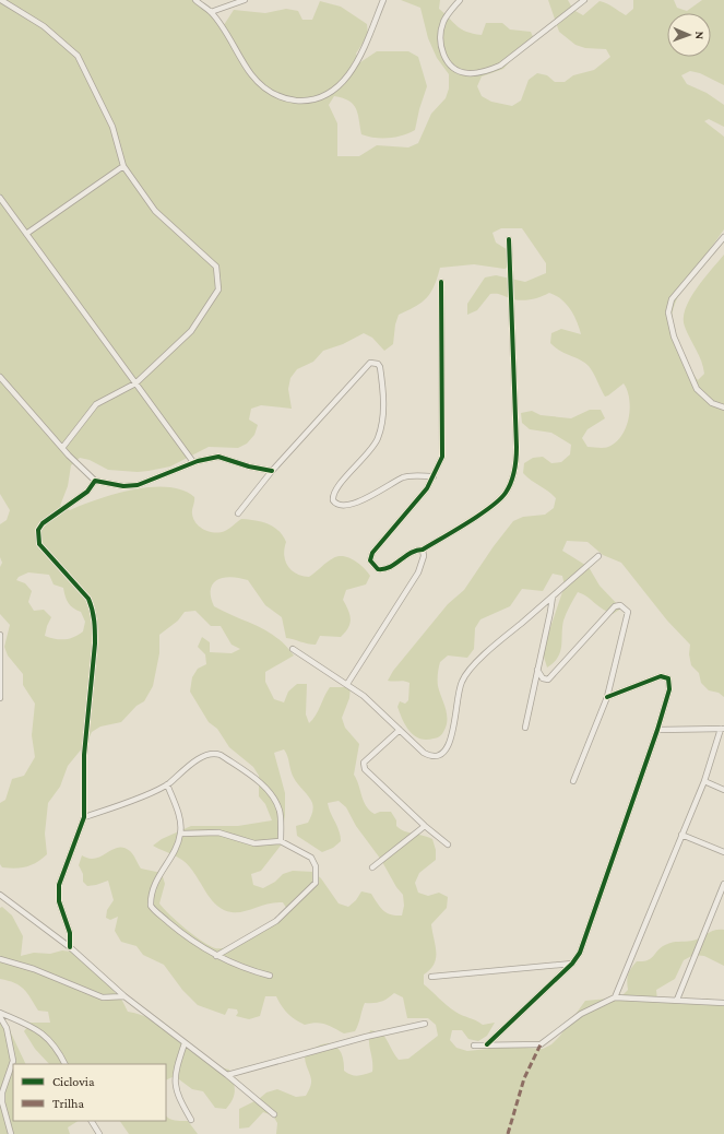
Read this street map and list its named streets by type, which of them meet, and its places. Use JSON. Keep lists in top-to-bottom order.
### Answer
{
  "legend": ["Ciclovia", "Trilha"],
  "north": "right"
}
